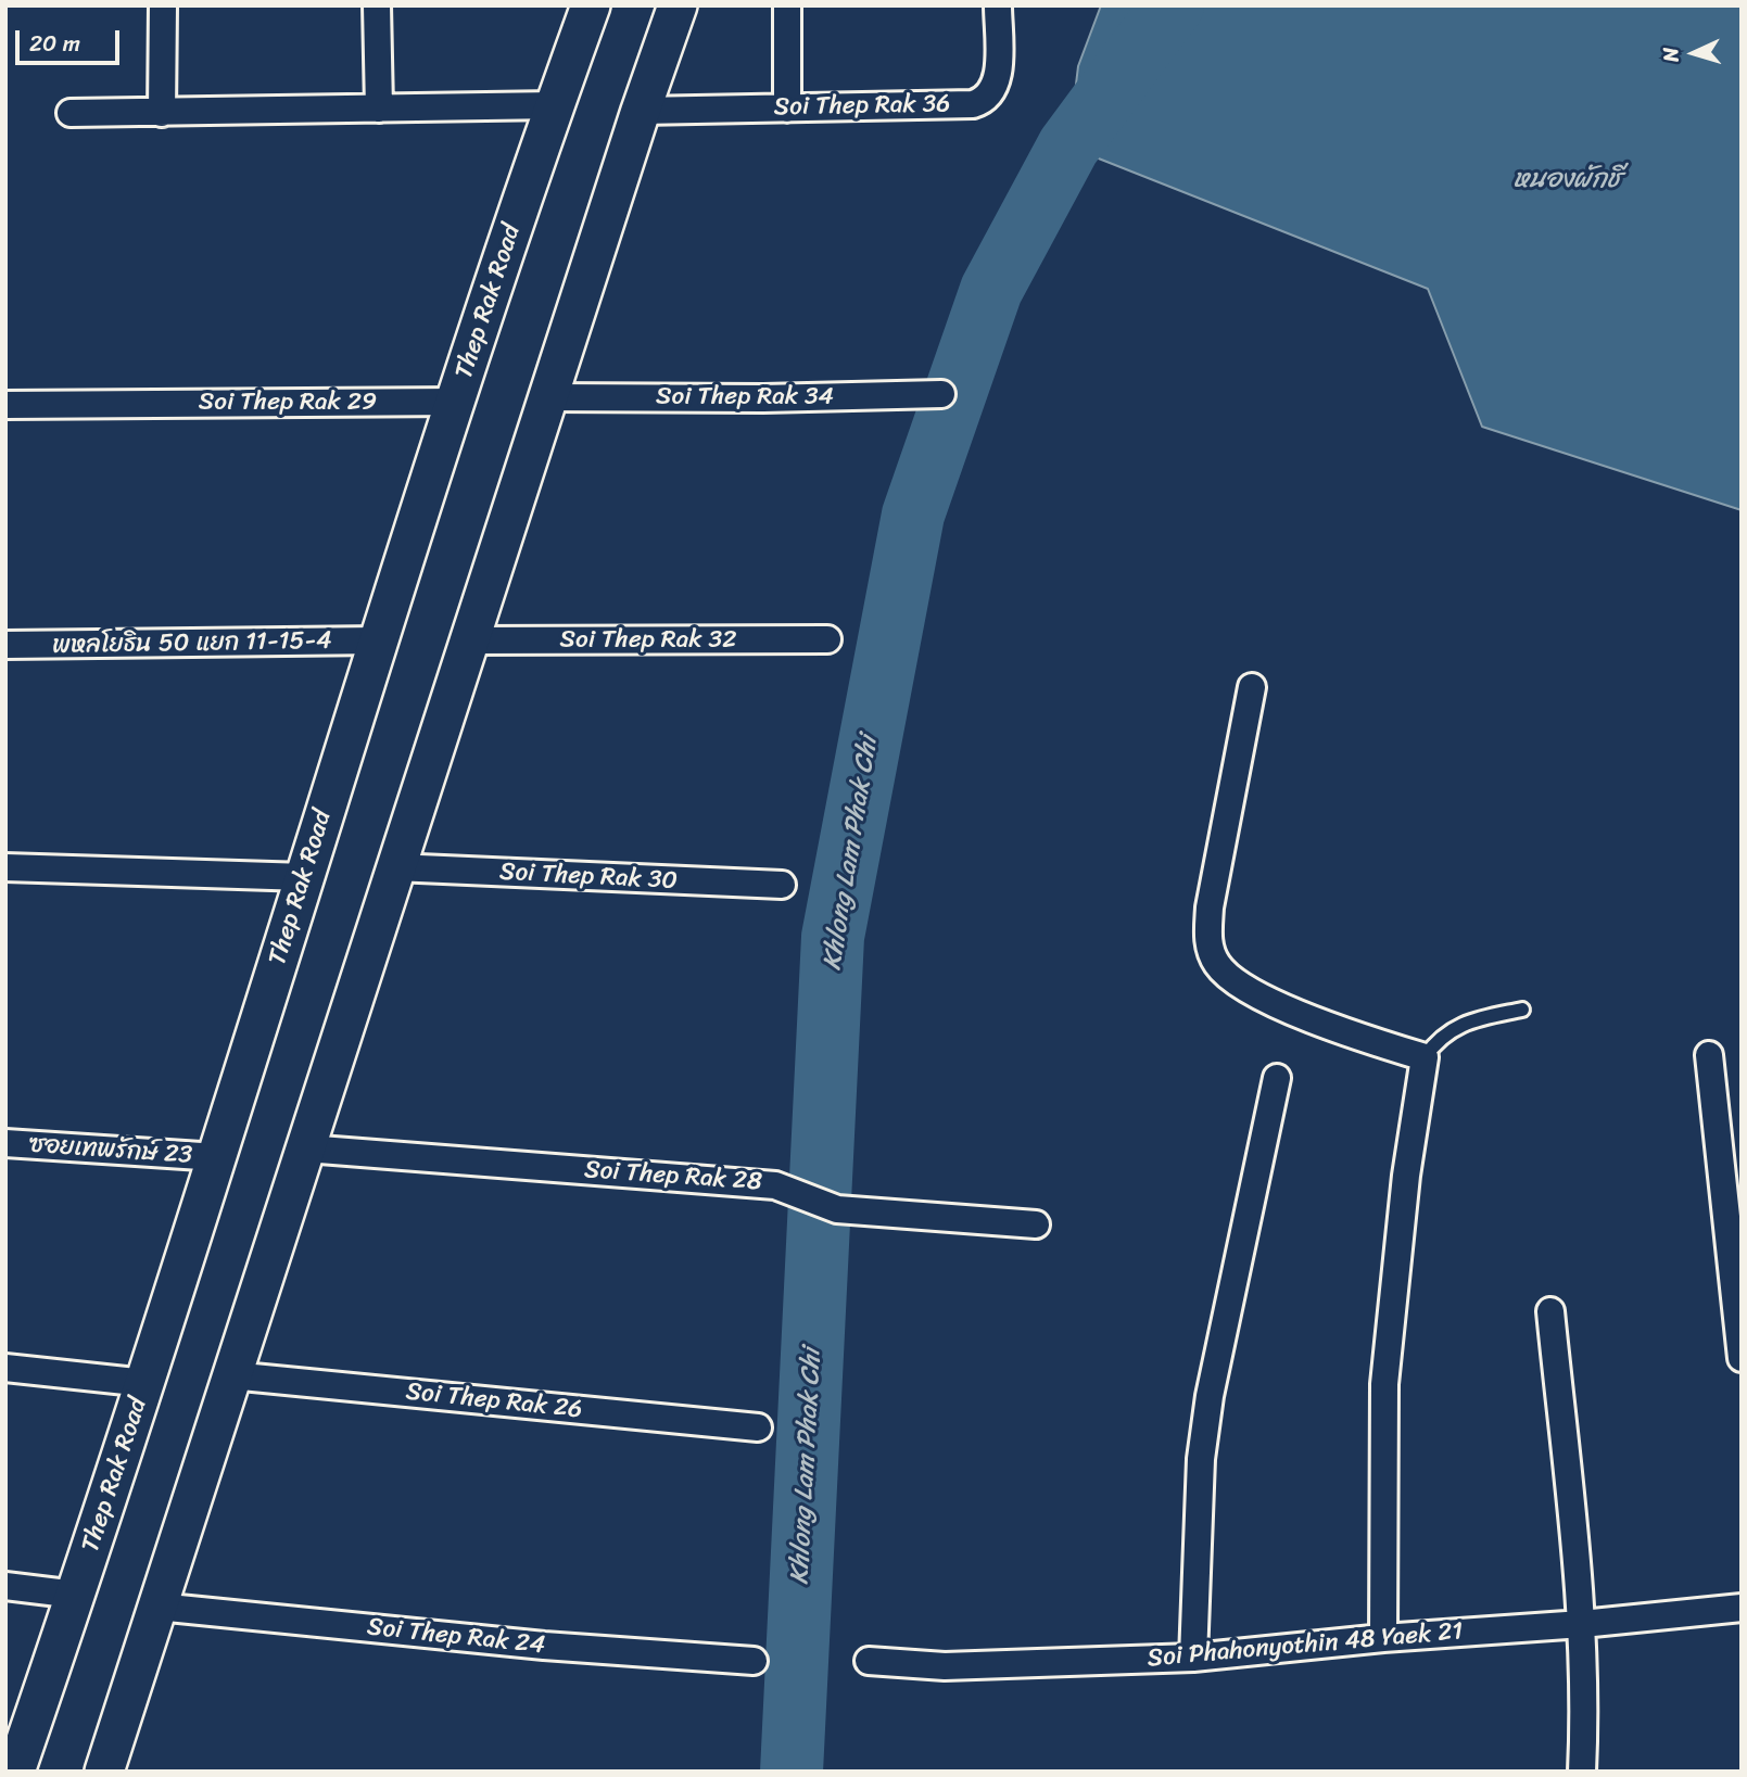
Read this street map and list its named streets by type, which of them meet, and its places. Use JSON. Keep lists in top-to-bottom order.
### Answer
{
  "streets": {
    "main road": ["Thep Rak Road"],
    "street": [
      "Soi Thep Rak 36",
      "Soi Thep Rak 34",
      "Soi Thep Rak 29",
      "Soi Thep Rak 32",
      "พหลโยธิน 50 แยก 11-15-4",
      "Soi Thep Rak 30",
      "ซอยเทพรักษ์ 23",
      "Soi Thep Rak 28",
      "Soi Thep Rak 26",
      "Soi Thep Rak 24",
      "Soi Phahonyothin 48 Yaek 21"
    ]
  },
  "crossings": [
    ["Thep Rak Road", "Soi Thep Rak 29"],
    ["Thep Rak Road", "พหลโยธิน 50 แยก 11-15-4"],
    ["Thep Rak Road", "ซอยเทพรักษ์ 23"]
  ],
  "water": ["หนองผักชี", "Khlong Lam Phak Chi"],
  "scale_bar": "20 m",
  "north": "left"
}
